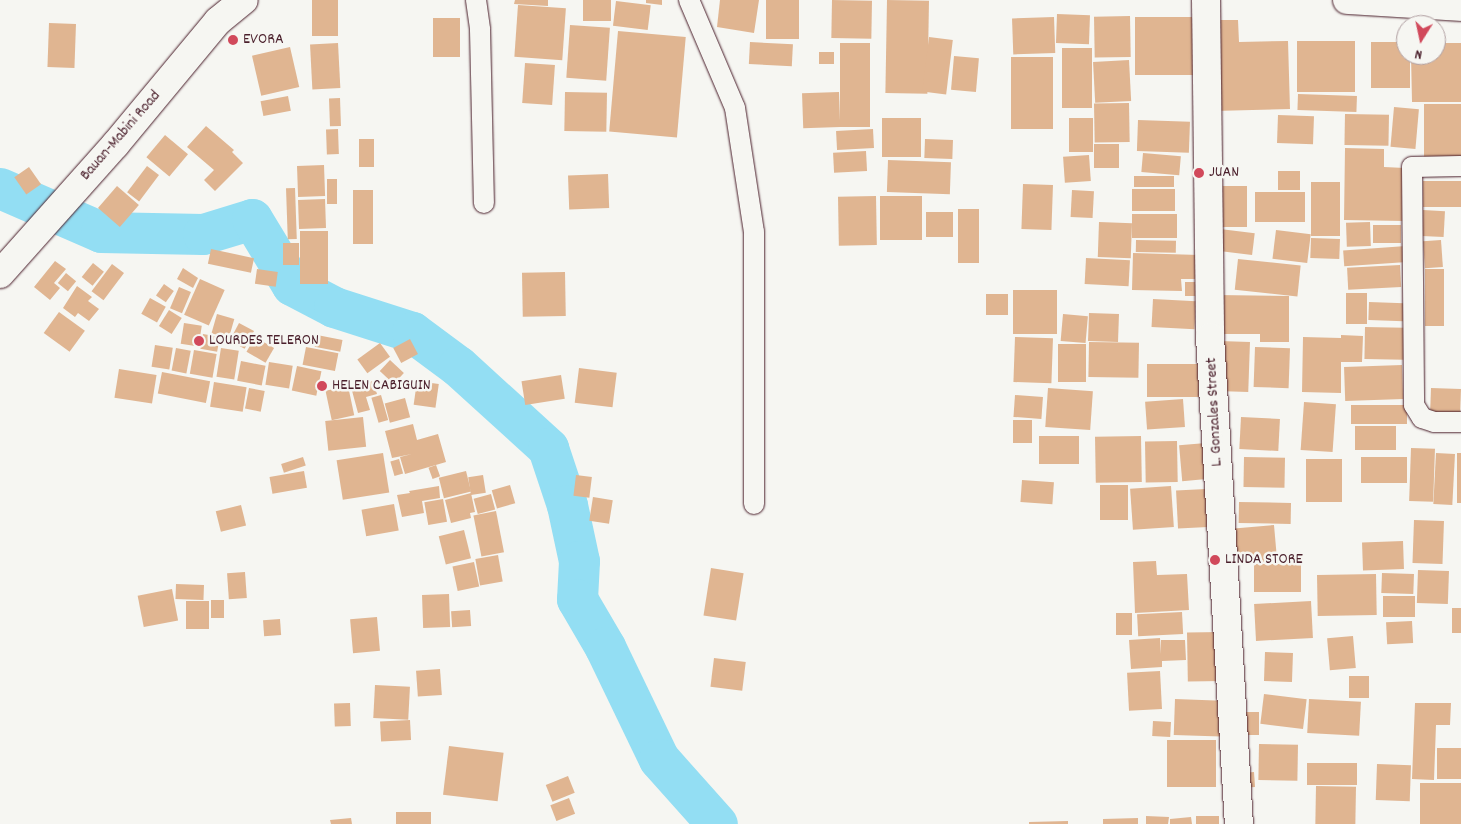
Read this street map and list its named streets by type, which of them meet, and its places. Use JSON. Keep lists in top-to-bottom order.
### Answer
{
  "streets": {
    "street": ["Bauan-Mabini Road", "L. Gonzales Street"]
  },
  "places": [
    "EVORA",
    "JUAN",
    "LOURDES TELERON",
    "HELEN CABIGUIN",
    "LINDA STORE"
  ],
  "north": "bottom"
}
